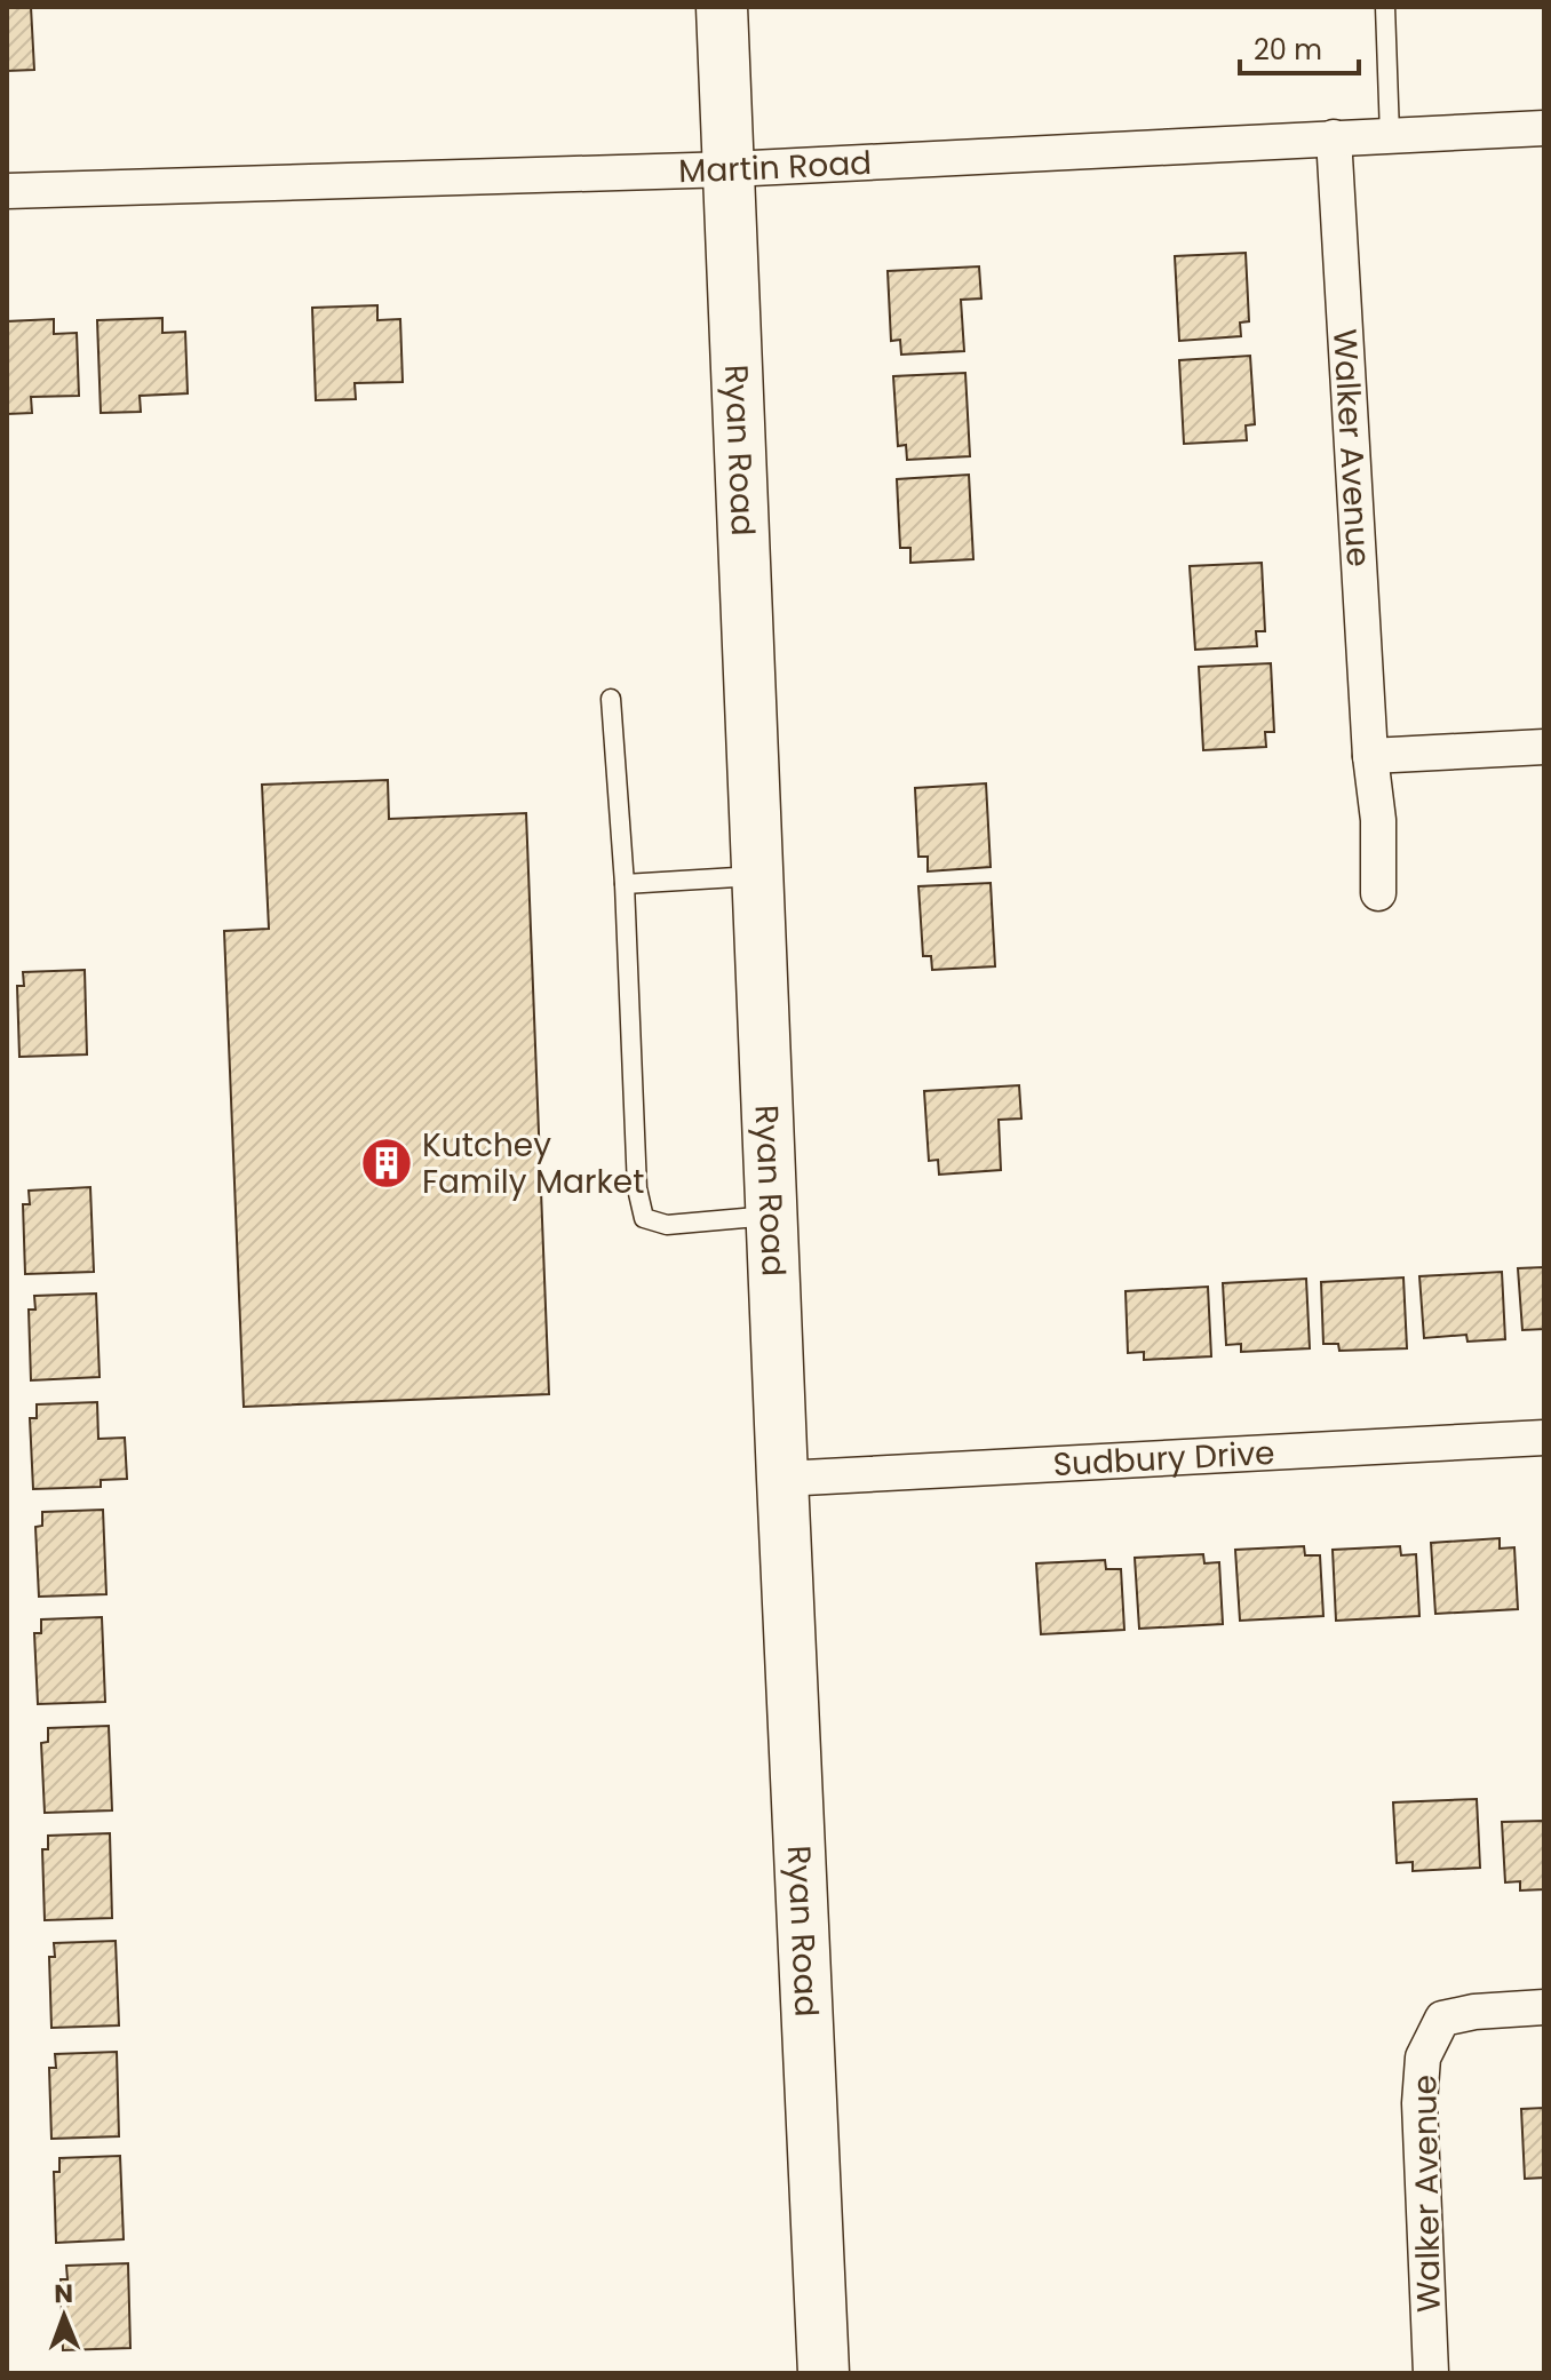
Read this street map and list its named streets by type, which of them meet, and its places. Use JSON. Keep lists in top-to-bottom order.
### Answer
{
  "streets": {
    "main road": ["Ryan Road"],
    "street": ["Martin Road", "Walker Avenue", "Sudbury Drive"]
  },
  "crossings": [
    ["Martin Road", "Walker Avenue"],
    ["Martin Road", "Ryan Road"],
    ["Ryan Road", "Sudbury Drive"]
  ],
  "places": {
    "building": ["Kutchey Family Market"]
  },
  "scale_bar": "20 m",
  "north": "top"
}
